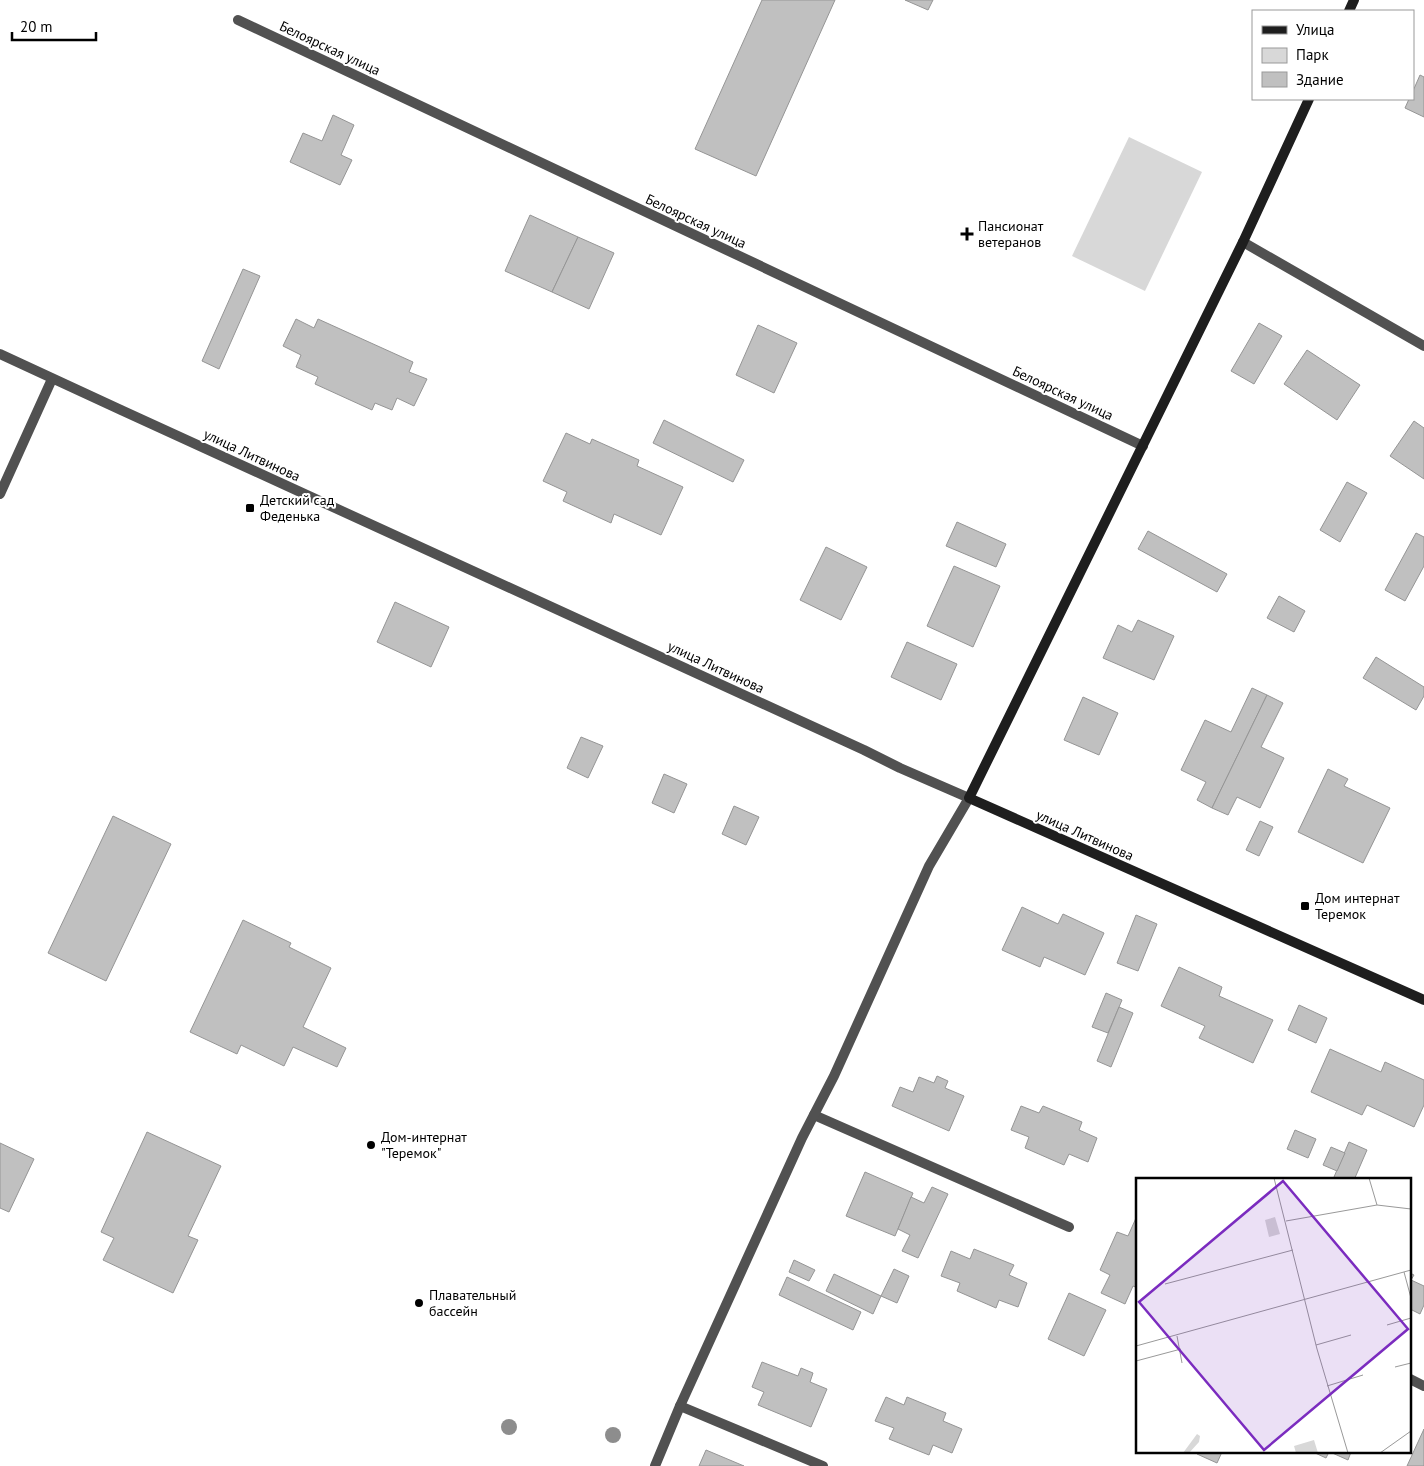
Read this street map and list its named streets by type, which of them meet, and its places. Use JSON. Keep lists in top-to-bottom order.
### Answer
{
  "streets": {
    "street": ["Белоярская улица", "улица Литвинова"]
  },
  "places": {
    "health": ["Пансионат ветеранов"],
    "transit": ["Детский сад Феденька", "Дом интернат Теремок"],
    "other": ["Дом-интернат \"Теремок\"", "Плавательный бассейн"]
  },
  "legend": ["Улица", "Парк", "Здание"],
  "scale_bar": "20 m"
}
